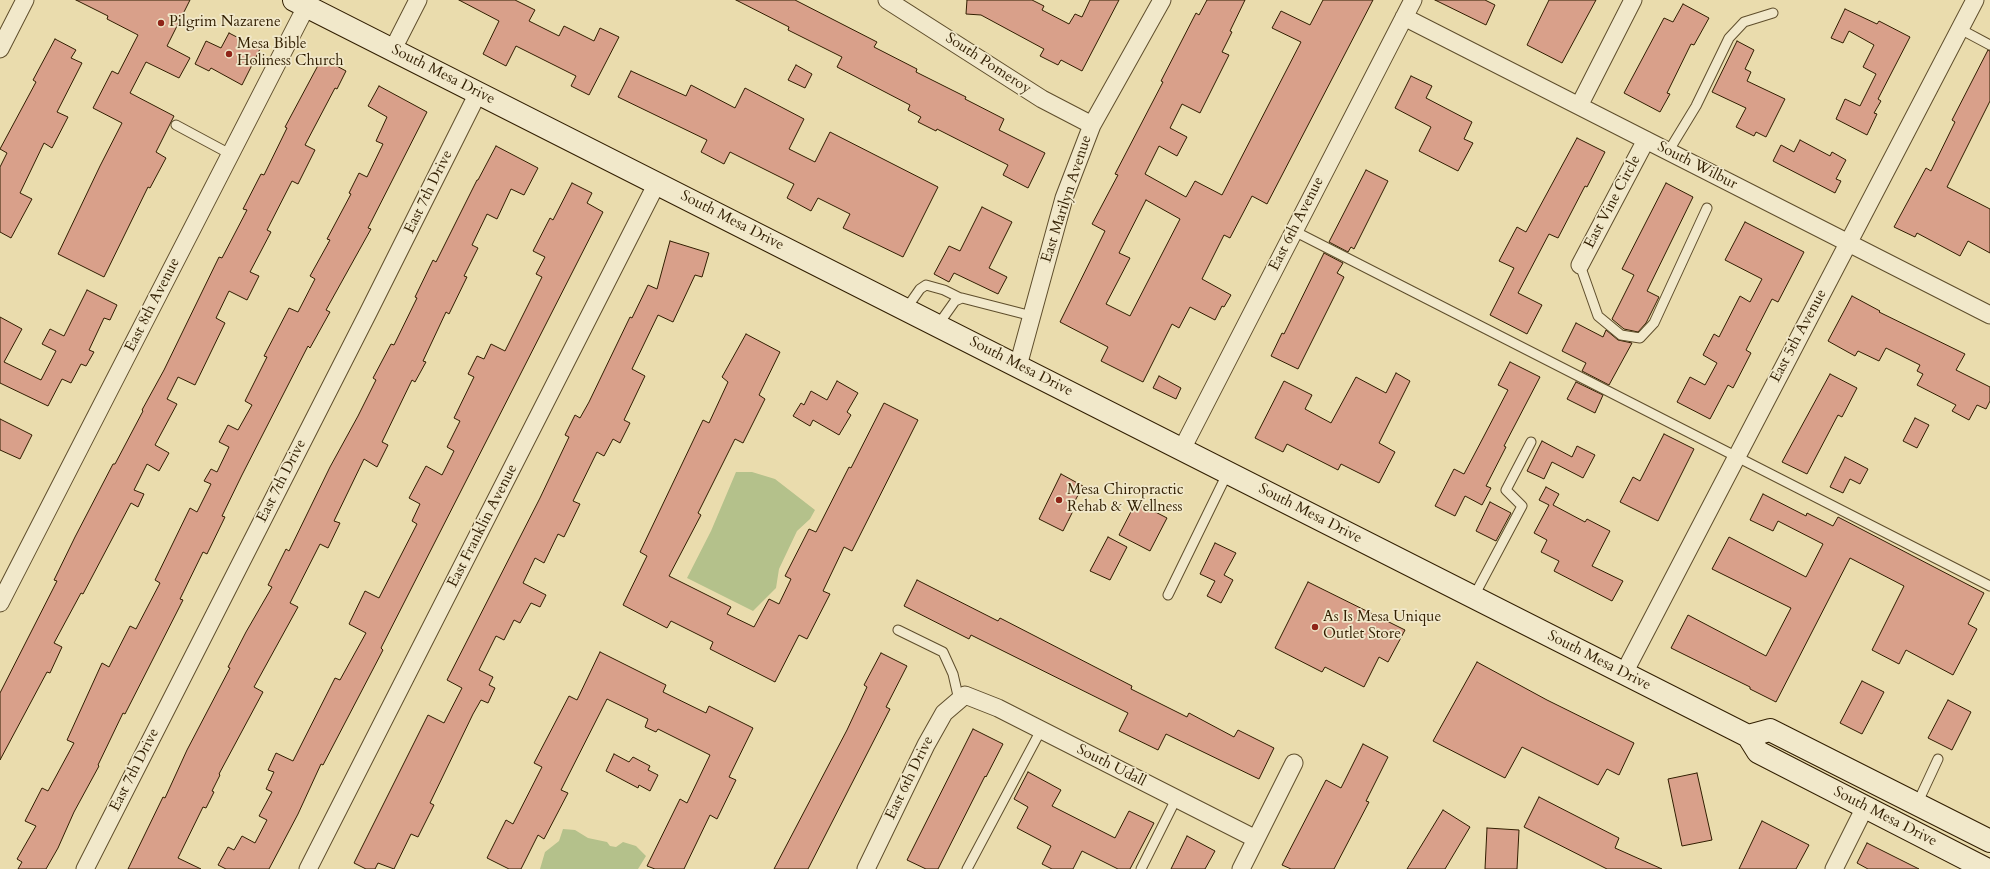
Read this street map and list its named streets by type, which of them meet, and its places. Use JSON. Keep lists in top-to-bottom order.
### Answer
{
  "streets": {
    "main road": ["South Mesa Drive"],
    "street": [
      "South Pomeroy",
      "South Wilbur",
      "East 7th Drive",
      "East Marilyn Avenue",
      "East Vine Circle",
      "East 6th Avenue",
      "East 8th Avenue",
      "East 5th Avenue",
      "East Franklin Avenue",
      "South Udall",
      "East 6th Drive"
    ]
  },
  "crossings": [
    ["South Pomeroy", "East Marilyn Avenue"],
    ["South Mesa Drive", "East 7th Drive"],
    ["South Mesa Drive", "East Marilyn Avenue"],
    ["South Mesa Drive", "East 6th Avenue"],
    ["South Mesa Drive", "East 8th Avenue"],
    ["South Mesa Drive", "East 5th Avenue"],
    ["South Mesa Drive", "East Franklin Avenue"],
    ["South Wilbur", "East Vine Circle"],
    ["South Wilbur", "East 6th Avenue"],
    ["South Wilbur", "East 5th Avenue"],
    ["South Udall", "East 6th Drive"]
  ],
  "places": [
    "Pilgrim Nazarene",
    "Mesa Bible Holiness Church",
    "Mesa Chiropractic Rehab & Wellness",
    "As Is Mesa Unique Outlet Store"
  ]
}
